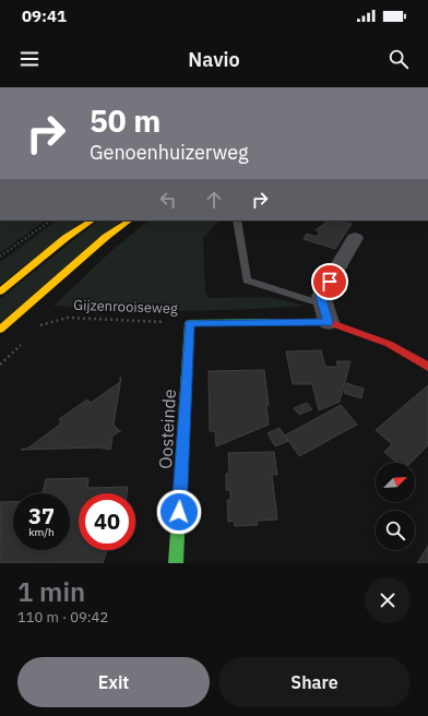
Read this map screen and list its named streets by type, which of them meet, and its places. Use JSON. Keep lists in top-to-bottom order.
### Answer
{
  "streets": {
    "street": ["Oosteinde"],
    "path": ["Gijzenrooiseweg"]
  },
  "crossings": [
    ["Gijzenrooiseweg", "Oosteinde"]
  ],
  "north": "top right",
  "page": {
    "status": "09:41",
    "header": "Navio",
    "turn": ["50 m", "Genoenhuizerweg"],
    "speed": "37 km/h",
    "limit": "40",
    "heading": ["1 min", "110 m · 09:42"],
    "buttons": ["Exit", "Share"]
  }
}
